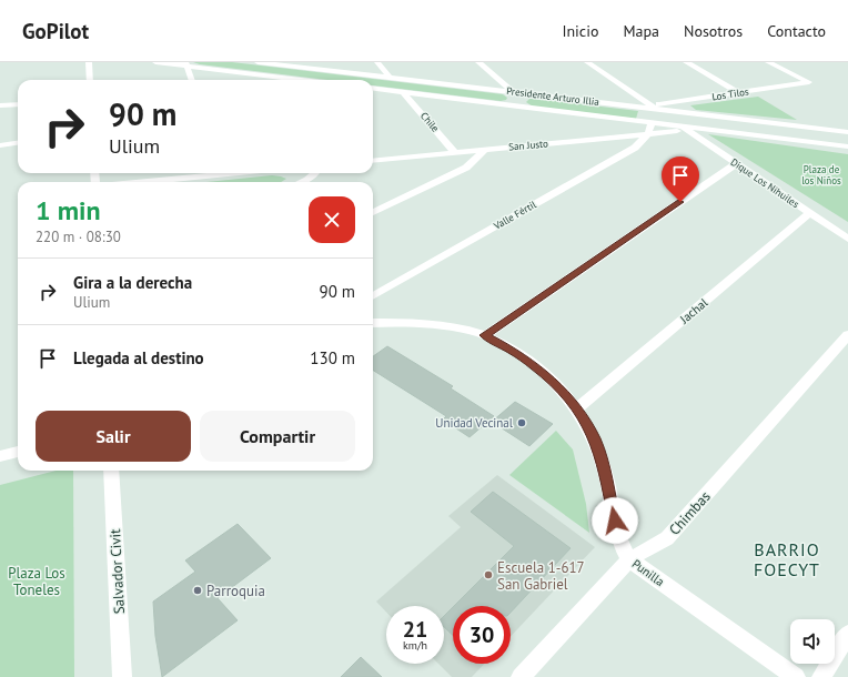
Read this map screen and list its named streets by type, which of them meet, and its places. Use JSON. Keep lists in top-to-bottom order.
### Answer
{
  "streets": {
    "street": [
      "Los Tilos",
      "Presidente Arturo Illia",
      "Chile",
      "San Justo",
      "Dique Los Nihuiles",
      "Valle Fértil",
      "Jachal",
      "Chimbas",
      "Salvador Civit",
      "Punilla"
    ]
  },
  "crossings": [
    ["Los Tilos", "Presidente Arturo Illia"],
    ["Presidente Arturo Illia", "Chile"],
    ["Presidente Arturo Illia", "San Justo"],
    ["Presidente Arturo Illia", "Dique Los Nihuiles"],
    ["Presidente Arturo Illia", "Valle Fértil"],
    ["Chile", "San Justo"],
    ["San Justo", "Dique Los Nihuiles"],
    ["San Justo", "Valle Fértil"],
    ["Dique Los Nihuiles", "Jachal"],
    ["Jachal", "Punilla"],
    ["Chimbas", "Punilla"]
  ],
  "districts": ["BARRIO FOECYT"],
  "parks": ["Plaza de los Niños", "Plaza Los Toneles"],
  "places": ["Unidad Vecinal", "Escuela 1-617 San Gabriel", "Parroquia"],
  "page": {
    "header": "GoPilot",
    "nav": [
      "Inicio",
      "Mapa",
      "Nosotros",
      "Contacto"
    ],
    "turn": ["90 m", "Ulium"],
    "heading": ["1 min", "220 m · 08:30"],
    "list": [
      {
        "name": "Gira a la derecha",
        "note": "Ulium",
        "value": "90 m"
      },
      {
        "name": "Llegada al destino",
        "value": "130 m"
      }
    ],
    "buttons": ["Salir", "Compartir"],
    "speed": "21 km/h",
    "limit": "30"
  }
}
